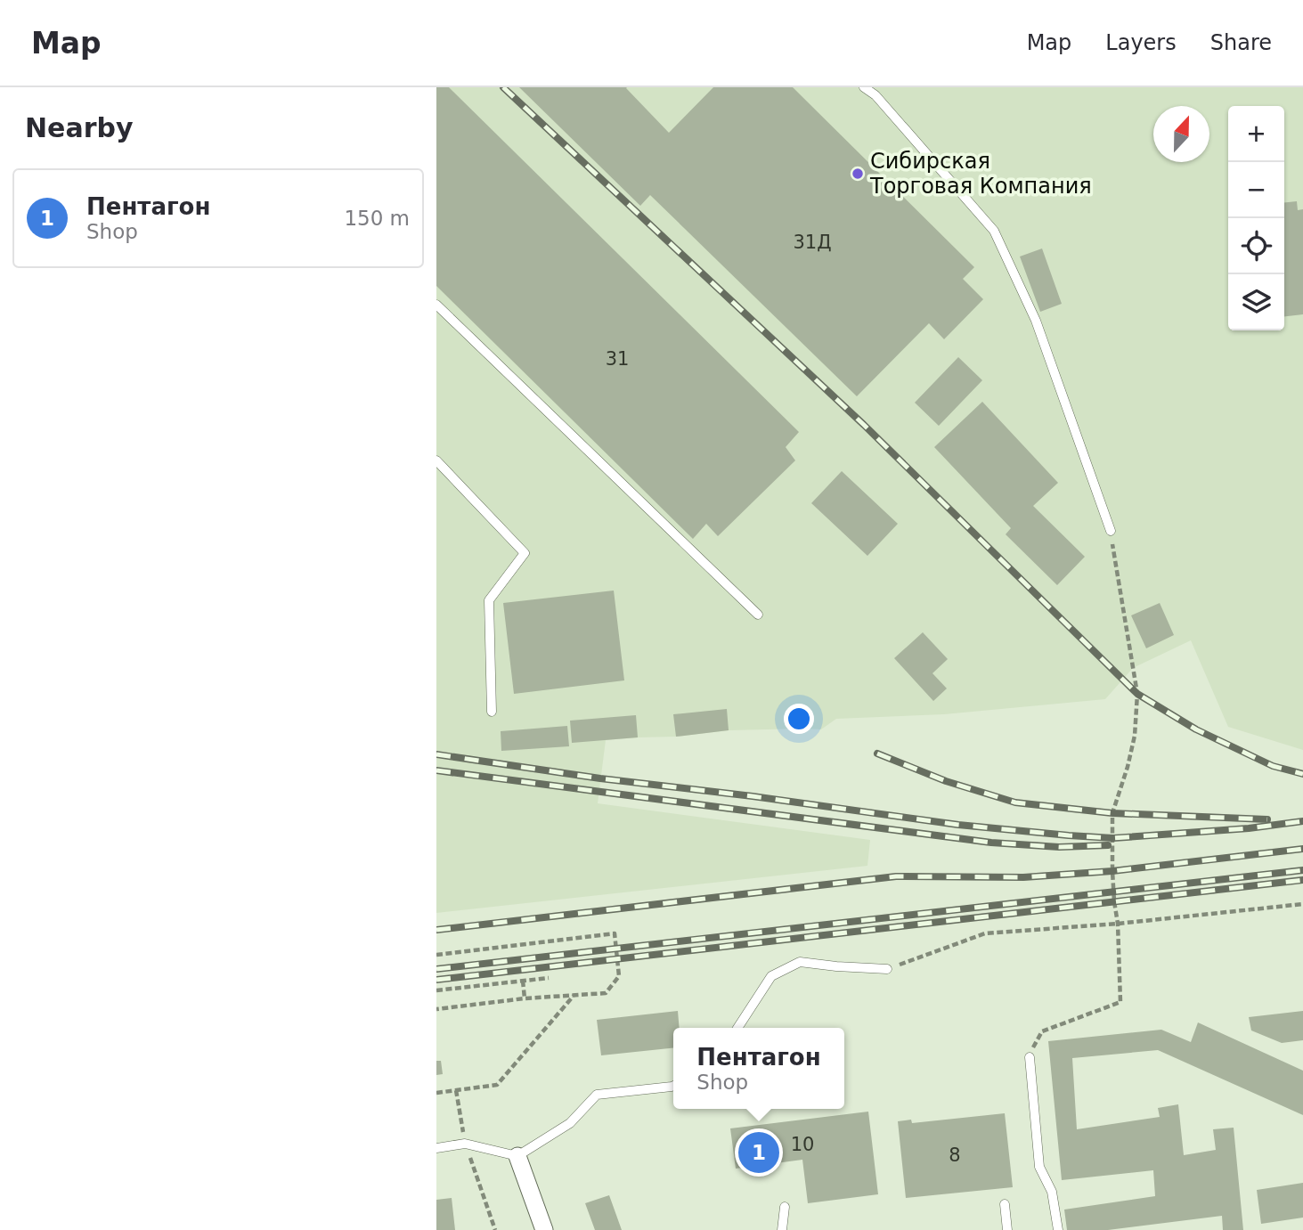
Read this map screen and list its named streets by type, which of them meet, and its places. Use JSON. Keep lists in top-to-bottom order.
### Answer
{
  "places": ["Сибирская Торговая Компания"],
  "house_numbers": [
    "31Д",
    "31",
    "10",
    "8"
  ],
  "north": "top",
  "page": {
    "header": "Map",
    "nav": ["Map", "Layers", "Share"],
    "heading": "Nearby",
    "map_buttons": ["+", "−"],
    "list": [
      {
        "mark": "1",
        "name": "Пентагон",
        "note": "Shop",
        "value": "150 m"
      }
    ],
    "popup": ["Пентагон", "Shop"],
    "pins": "1"
  }
}
